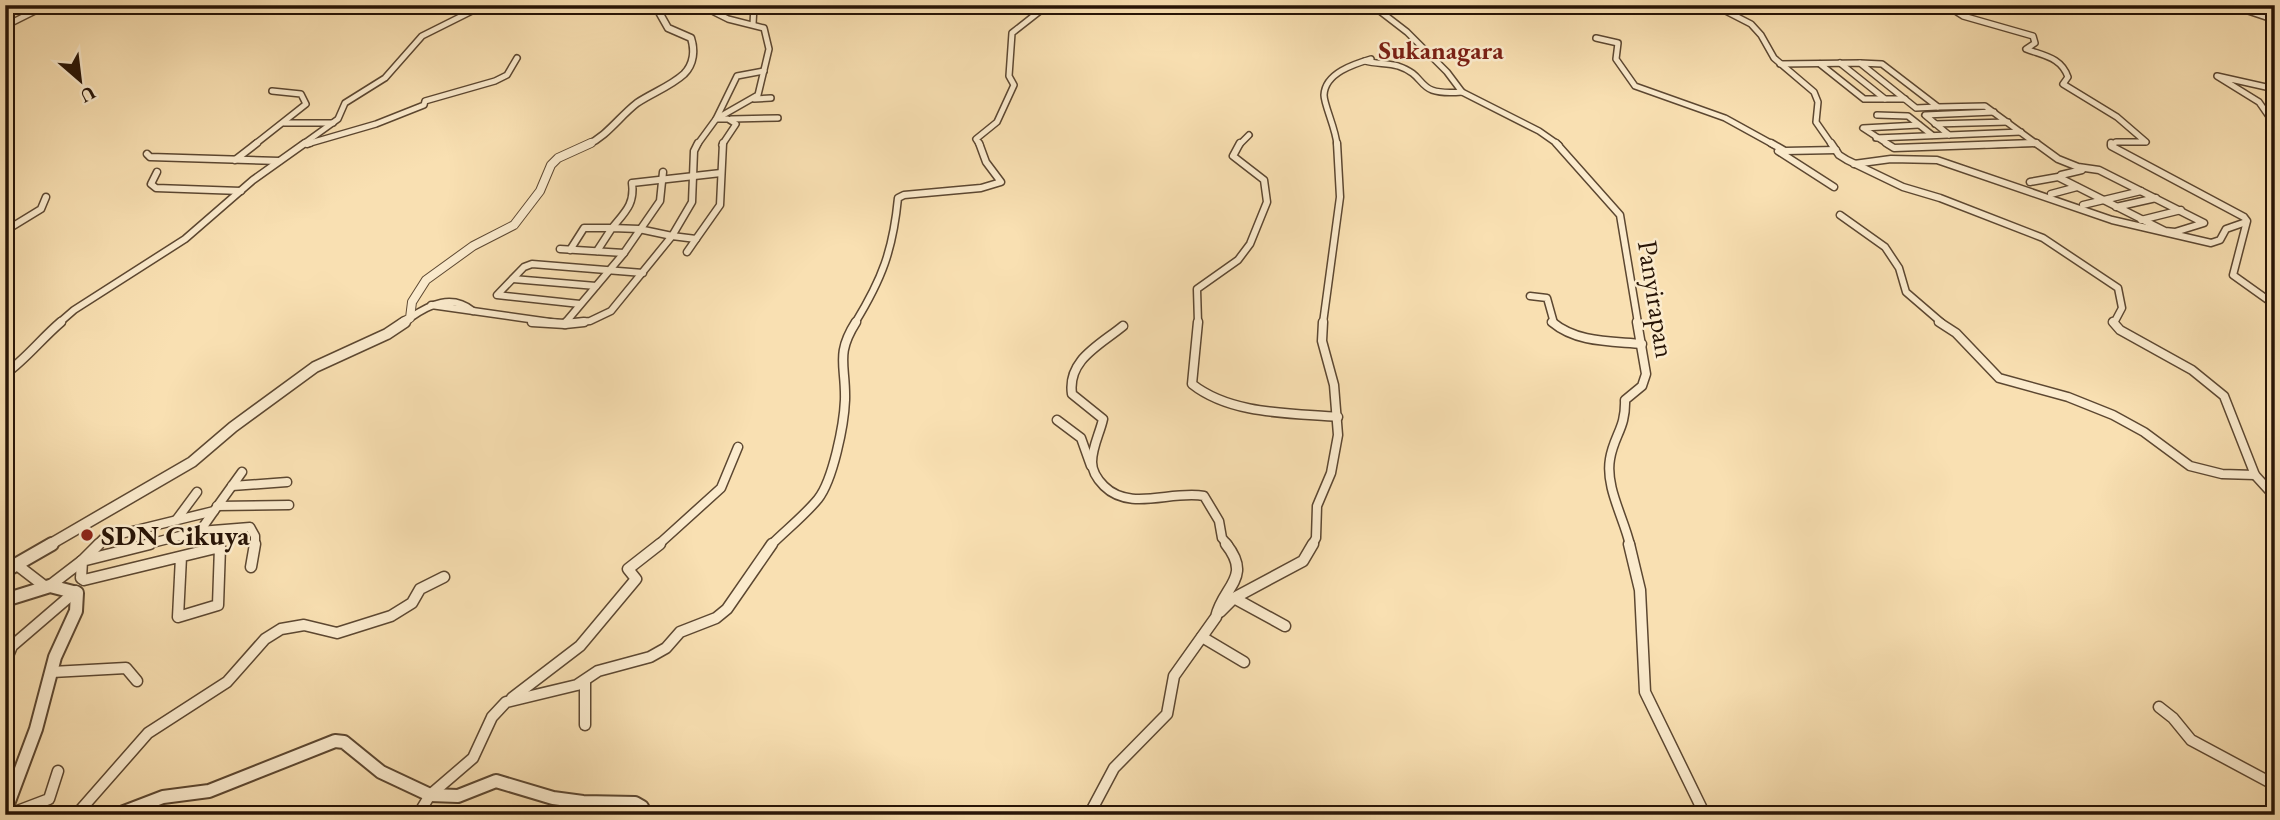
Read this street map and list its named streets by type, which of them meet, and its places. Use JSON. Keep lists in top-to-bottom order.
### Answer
{
  "streets": {
    "street": ["Panyirapan"]
  },
  "districts": ["Sukanagara"],
  "places": ["SDN Cikuya"],
  "north": "bottom right"
}
